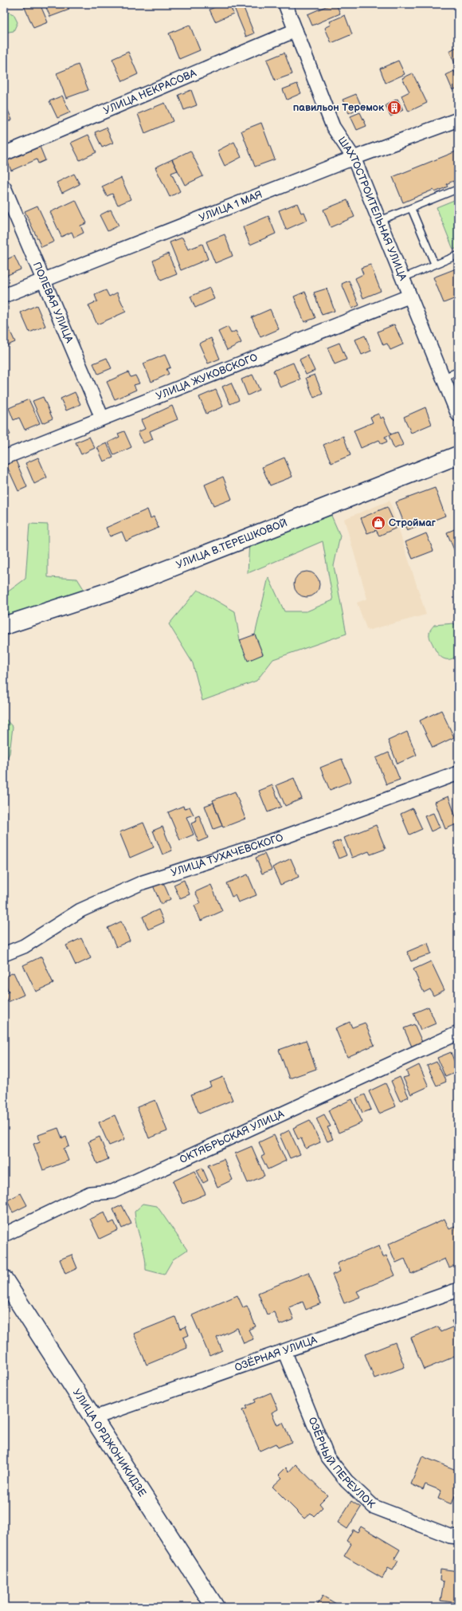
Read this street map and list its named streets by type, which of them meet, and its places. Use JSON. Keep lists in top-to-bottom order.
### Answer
{
  "streets": {
    "main road": ["УЛИЦА В.ТЕРЕШКОВОЙ", "УЛИЦА ОРДЖОНИКИДЗЕ"],
    "street": [
      "УЛИЦА НЕКРАСОВА",
      "УЛИЦА 1 МАЯ",
      "ШАХТОСТРОИТЕЛЬНАЯ УЛИЦА",
      "ПОЛЕВАЯ УЛИЦА",
      "УЛИЦА ЖУКОВСКОГО",
      "УЛИЦА ТУХАЧЕВСКОГО",
      "ОКТЯБРЬСКАЯ УЛИЦА",
      "ОЗЁРНАЯ УЛИЦА",
      "ОЗЁРНЫЙ ПЕРЕУЛОК"
    ]
  },
  "crossings": [
    ["УЛИЦА НЕКРАСОВА", "ШАХТОСТРОИТЕЛЬНАЯ УЛИЦА"],
    ["УЛИЦА 1 МАЯ", "ШАХТОСТРОИТЕЛЬНАЯ УЛИЦА"],
    ["УЛИЦА 1 МАЯ", "ПОЛЕВАЯ УЛИЦА"],
    ["ШАХТОСТРОИТЕЛЬНАЯ УЛИЦА", "УЛИЦА ЖУКОВСКОГО"],
    ["ПОЛЕВАЯ УЛИЦА", "УЛИЦА ЖУКОВСКОГО"],
    ["ОЗЁРНАЯ УЛИЦА", "УЛИЦА ОРДЖОНИКИДЗЕ"],
    ["ОЗЁРНАЯ УЛИЦА", "ОЗЁРНЫЙ ПЕРЕУЛОК"]
  ],
  "places": {
    "building": ["павильон Теремок"],
    "shop": ["Строймаг"]
  }
}
